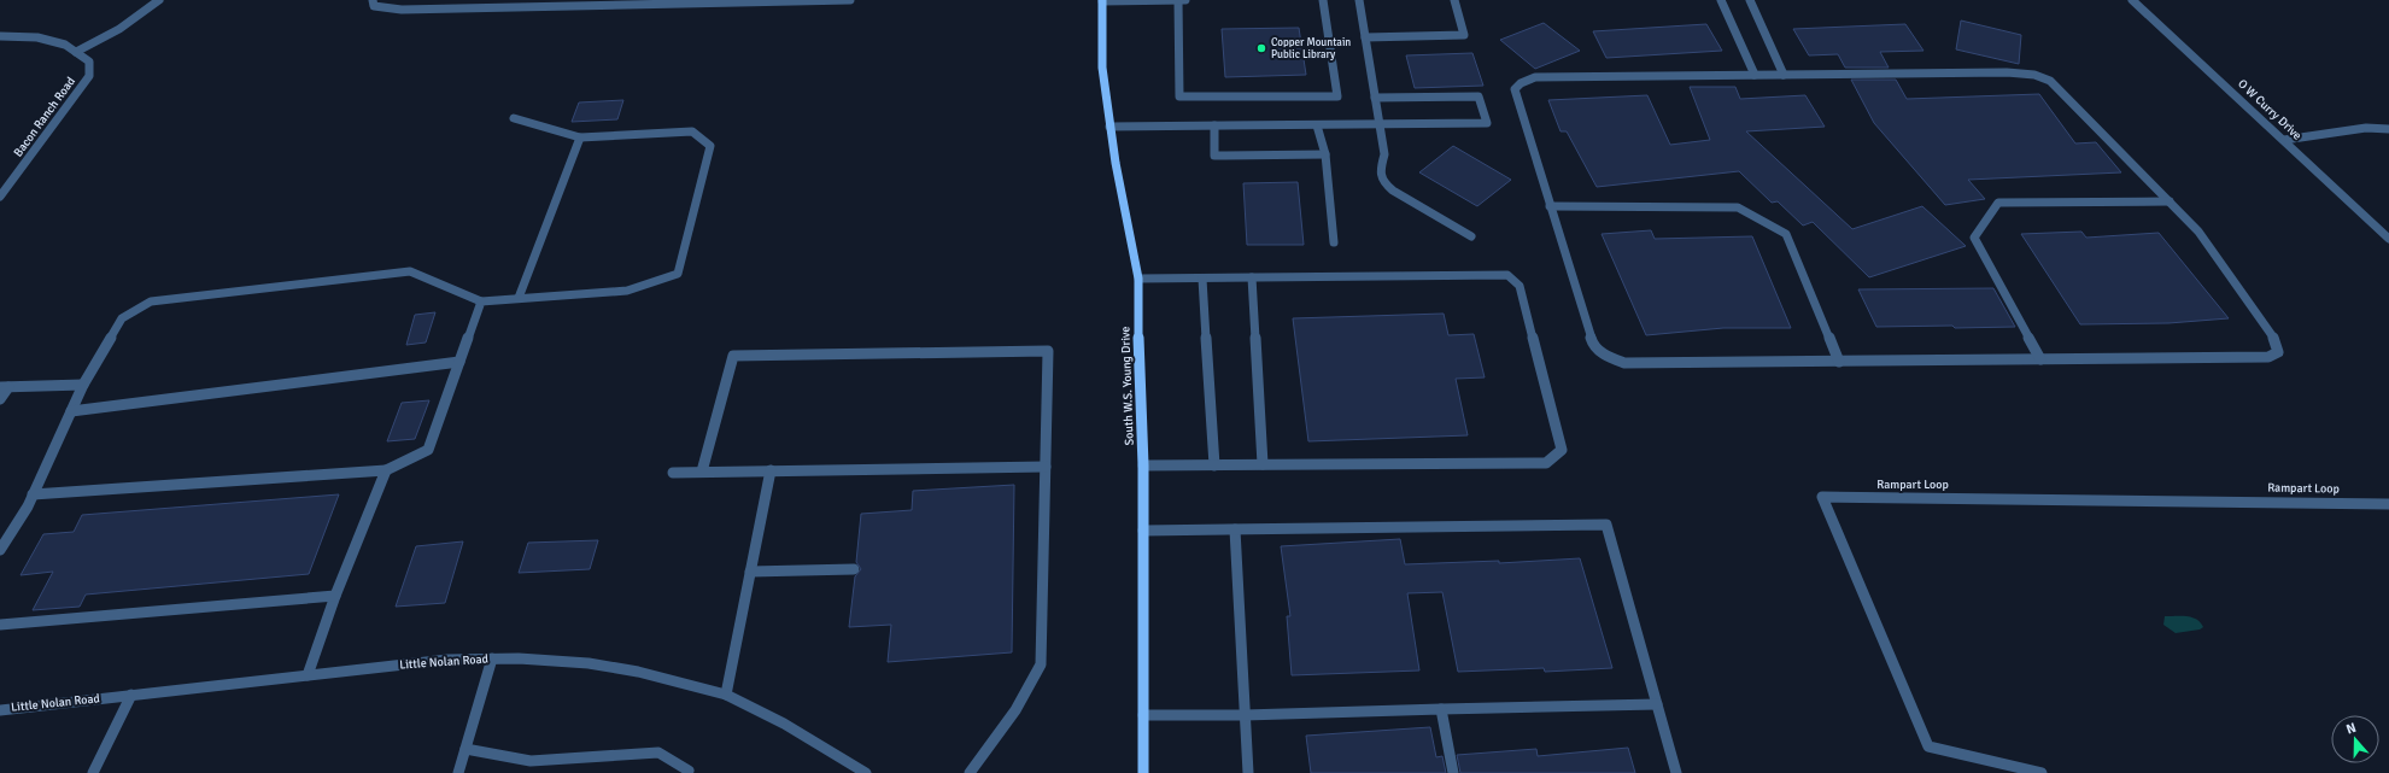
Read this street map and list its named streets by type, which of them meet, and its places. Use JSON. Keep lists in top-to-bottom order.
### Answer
{
  "streets": {
    "main road": ["South W.S. Young Drive"],
    "street": [
      "O W Curry Drive",
      "Bacon Ranch Road",
      "Rampart Loop",
      "Little Nolan Road"
    ]
  },
  "places": ["Copper Mountain Public Library"],
  "north": "top"
}
